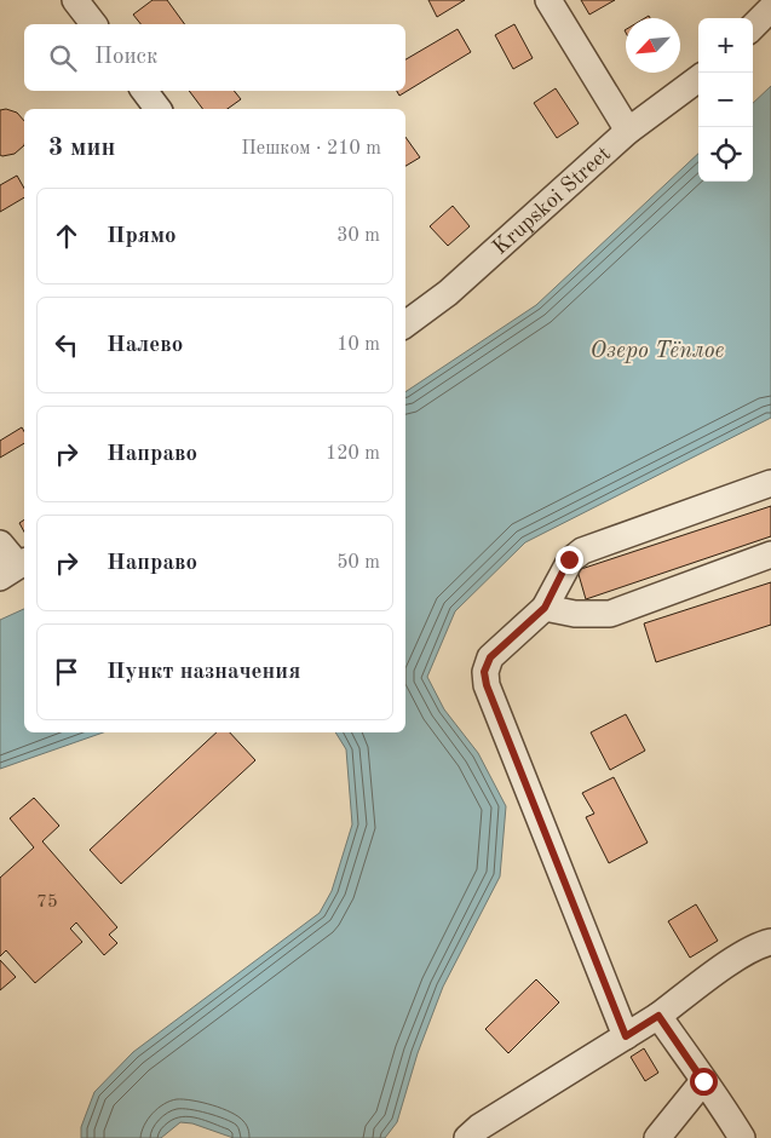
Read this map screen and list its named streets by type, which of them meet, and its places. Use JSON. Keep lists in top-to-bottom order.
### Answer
{
  "streets": {
    "street": ["Krupskoi Street"]
  },
  "water": ["Озеро Тёплое"],
  "house_numbers": ["75"],
  "north": "bottom left",
  "page": {
    "map_buttons": ["+", "−"],
    "search": "Поиск",
    "heading": ["3 мин", "Пешком · 210 m"],
    "list": [
      ["Прямо", "30 m"],
      ["Налево", "10 m"],
      ["Направо", "120 m"],
      ["Направо", "50 m"],
      "Пункт назначения"
    ]
  }
}
